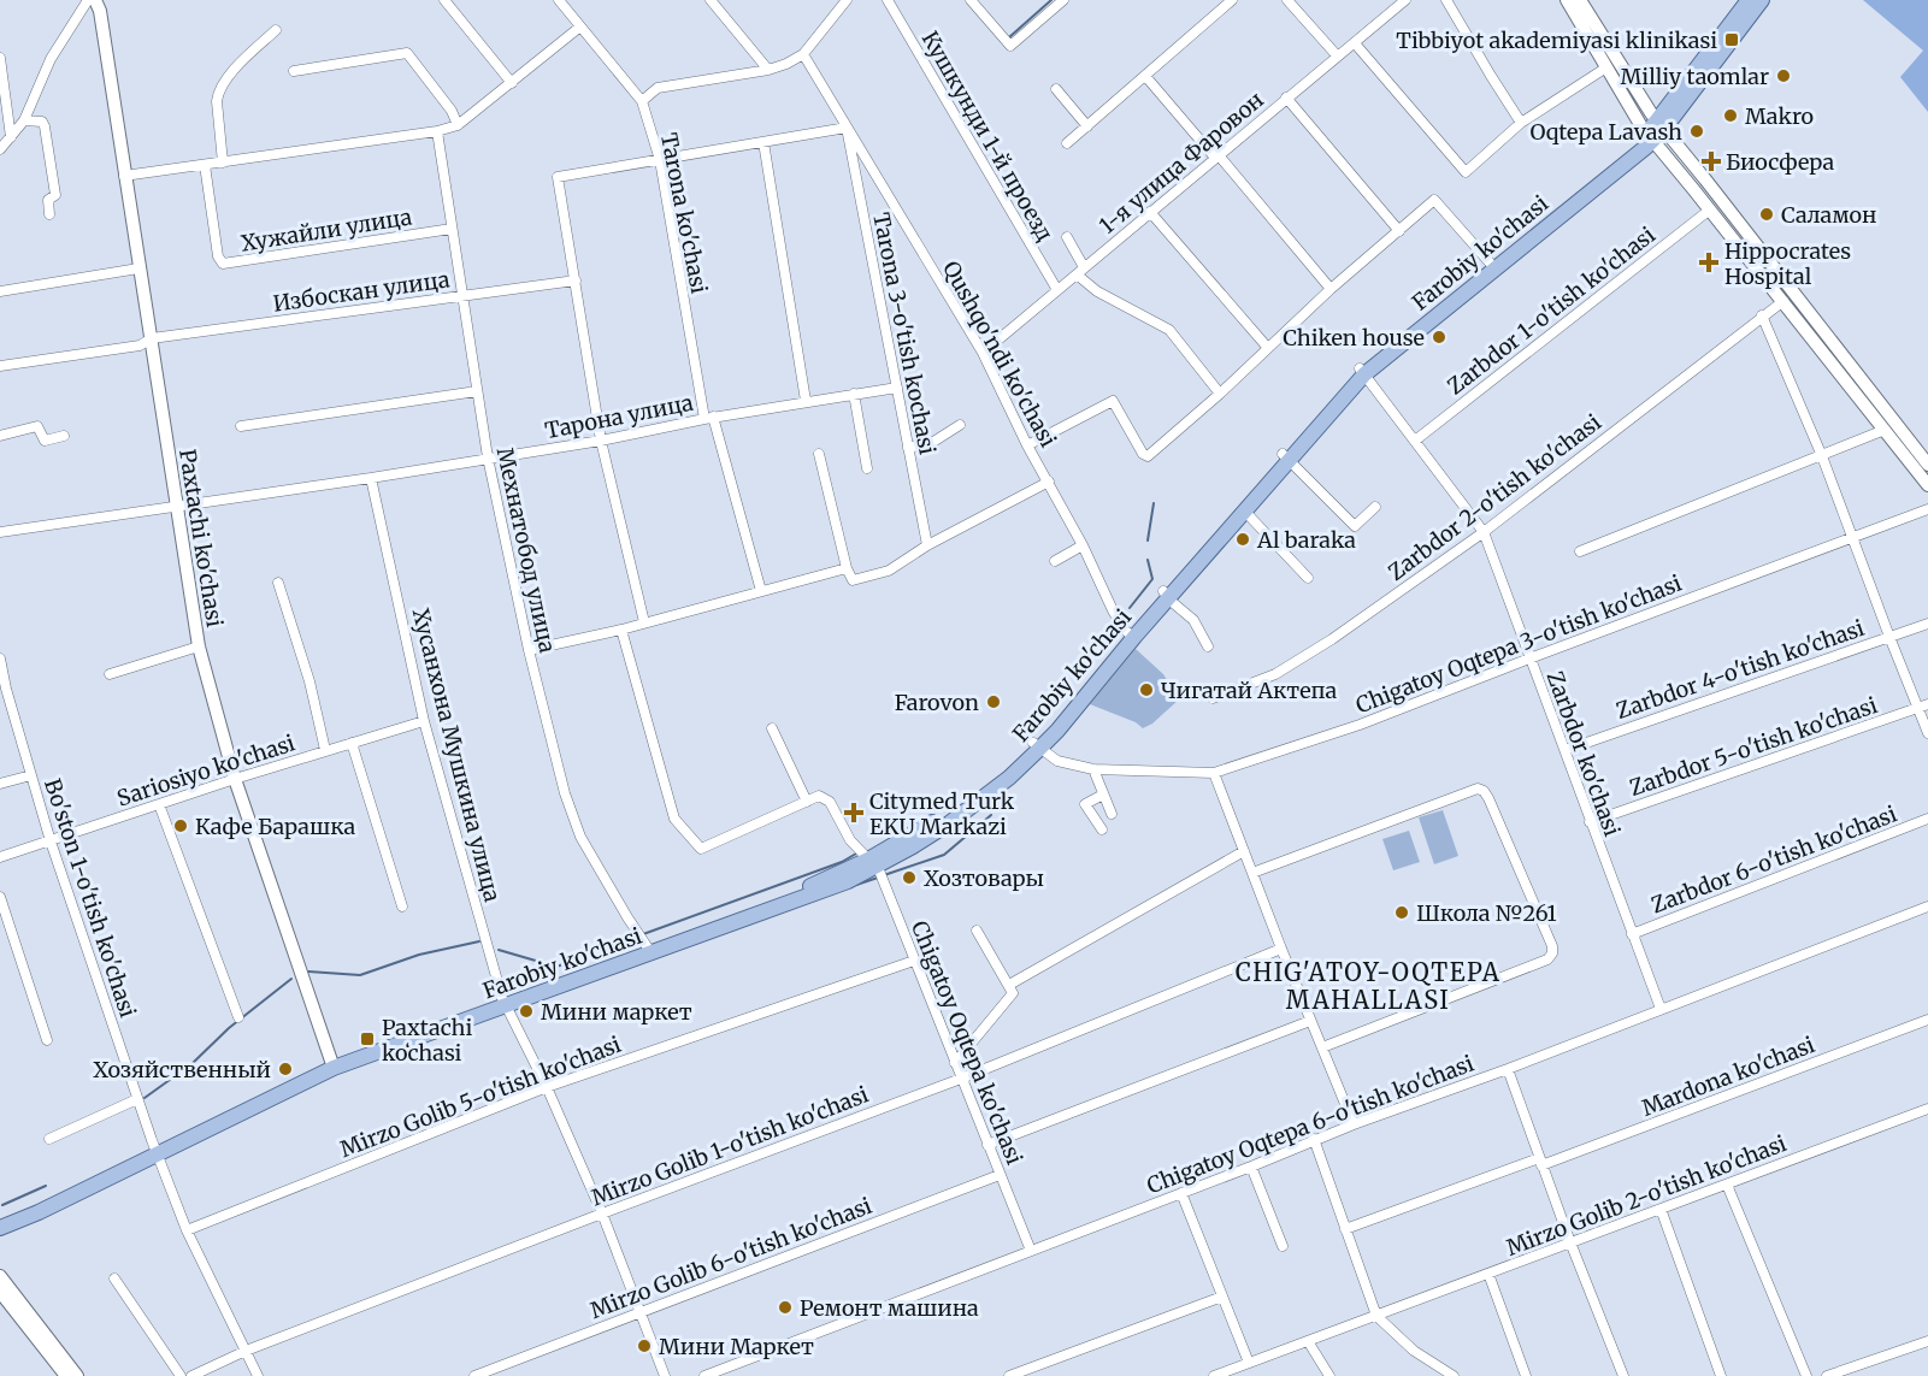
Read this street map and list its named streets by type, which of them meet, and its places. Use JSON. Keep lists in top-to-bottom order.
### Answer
{
  "streets": {
    "main road": ["Farobiy ko'chasi", "Paxtachi ko'chasi"],
    "street": [
      "Кушкунди 1-й проезд",
      "1-я улица Фаровон",
      "Tarona ko'chasi",
      "Хужайли улица",
      "Избоскан улица",
      "Zarbdor 1-o'tish ko'chasi",
      "Tarona 3-o'tish kochasi",
      "Qushqo'ndi ko'chasi",
      "Тарона улица",
      "Zarbdor 2-o'tish ko'chasi",
      "Мехнатобод улица",
      "Chigatoy Oqtepa 3-o'tish ko'chasi",
      "Zarbdor 4-o'tish ko'chasi",
      "Zarbdor 5-o'tish ko'chasi",
      "Zarbdor ko'chasi",
      "Хусанхона Мушкина улица",
      "Sariosiyo ko'chasi",
      "Zarbdor 6-o'tish ko'chasi",
      "Bo'ston 1-o'tish ko'chasi",
      "Chigatoy Oqtepa ko'chasi",
      "Mardona ko'chasi",
      "Mirzo Golib 5-o'tish ko'chasi",
      "Chigatoy Oqtepa 6-o'tish ko'chasi",
      "Mirzo Golib 1-o'tish ko'chasi",
      "Mirzo Golib 2-o'tish ko'chasi",
      "Mirzo Golib 6-o'tish ko'chasi"
    ]
  },
  "crossings": [
    ["Кушкунди 1-й проезд", "1-я улица Фаровон"],
    ["1-я улица Фаровон", "Qushqo'ndi ko'chasi"],
    ["Tarona ko'chasi", "Тарона улица"],
    ["Хужайли улица", "Мехнатобод улица"],
    ["Farobiy ko'chasi", "Qushqo'ndi ko'chasi"],
    ["Farobiy ko'chasi", "Paxtachi ko'chasi"],
    ["Farobiy ko'chasi", "Мехнатобод улица"],
    ["Farobiy ko'chasi", "Chigatoy Oqtepa 3-o'tish ko'chasi"],
    ["Farobiy ko'chasi", "Zarbdor ko'chasi"],
    ["Farobiy ko'chasi", "Хусанхона Мушкина улица"],
    ["Farobiy ko'chasi", "Bo'ston 1-o'tish ko'chasi"],
    ["Farobiy ko'chasi", "Chigatoy Oqtepa ko'chasi"],
    ["Избоскан улица", "Paxtachi ko'chasi"],
    ["Избоскан улица", "Мехнатобод улица"],
    ["Zarbdor 1-o'tish ko'chasi", "Zarbdor ko'chasi"],
    ["Tarona 3-o'tish kochasi", "Qushqo'ndi ko'chasi"],
    ["Tarona 3-o'tish kochasi", "Тарона улица"],
    ["Тарона улица", "Paxtachi ko'chasi"],
    ["Тарона улица", "Мехнатобод улица"],
    ["Тарона улица", "Хусанхона Мушкина улица"],
    ["Zarbdor 2-o'tish ko'chasi", "Zarbdor ko'chasi"],
    ["Paxtachi ko'chasi", "Sariosiyo ko'chasi"],
    ["Chigatoy Oqtepa 3-o'tish ko'chasi", "Zarbdor ko'chasi"],
    ["Zarbdor 4-o'tish ko'chasi", "Zarbdor ko'chasi"],
    ["Zarbdor 5-o'tish ko'chasi", "Zarbdor ko'chasi"],
    ["Zarbdor ko'chasi", "Zarbdor 6-o'tish ko'chasi"],
    ["Zarbdor ko'chasi", "Chigatoy Oqtepa 6-o'tish ko'chasi"],
    ["Хусанхона Мушкина улица", "Sariosiyo ko'chasi"],
    ["Хусанхона Мушкина улица", "Mirzo Golib 5-o'tish ko'chasi"],
    ["Хусанхона Мушкина улица", "Mirzo Golib 1-o'tish ko'chasi"],
    ["Хусанхона Мушкина улица", "Mirzo Golib 6-o'tish ko'chasi"],
    ["Sariosiyo ko'chasi", "Bo'ston 1-o'tish ko'chasi"],
    ["Bo'ston 1-o'tish ko'chasi", "Mirzo Golib 5-o'tish ko'chasi"],
    ["Bo'ston 1-o'tish ko'chasi", "Mirzo Golib 1-o'tish ko'chasi"],
    ["Chigatoy Oqtepa ko'chasi", "Mirzo Golib 5-o'tish ko'chasi"],
    ["Chigatoy Oqtepa ko'chasi", "Chigatoy Oqtepa 6-o'tish ko'chasi"],
    ["Chigatoy Oqtepa ko'chasi", "Mirzo Golib 1-o'tish ko'chasi"],
    ["Chigatoy Oqtepa ko'chasi", "Mirzo Golib 6-o'tish ko'chasi"]
  ],
  "districts": ["CHIG'ATOY-OQTEPA MAHALLASI"],
  "places": {
    "transit": ["Tibbiyot akademiyasi klinikasi", "Paxtachi koʻchasi"],
    "other": [
      "Milliy taomlar",
      "Makro",
      "Oqtepa Lavash",
      "Саламон",
      "Chiken house",
      "Al baraka",
      "Чигатай Актепа",
      "Farovon",
      "Кафе Барашка",
      "Хозтовары",
      "Школа №261",
      "Мини маркет",
      "Хозяйственный",
      "Ремонт машина",
      "Мини Маркет"
    ],
    "health": ["Биосфера", "Hippocrates Hospital", "Citymed Turk EKU Markazi"]
  }
}
